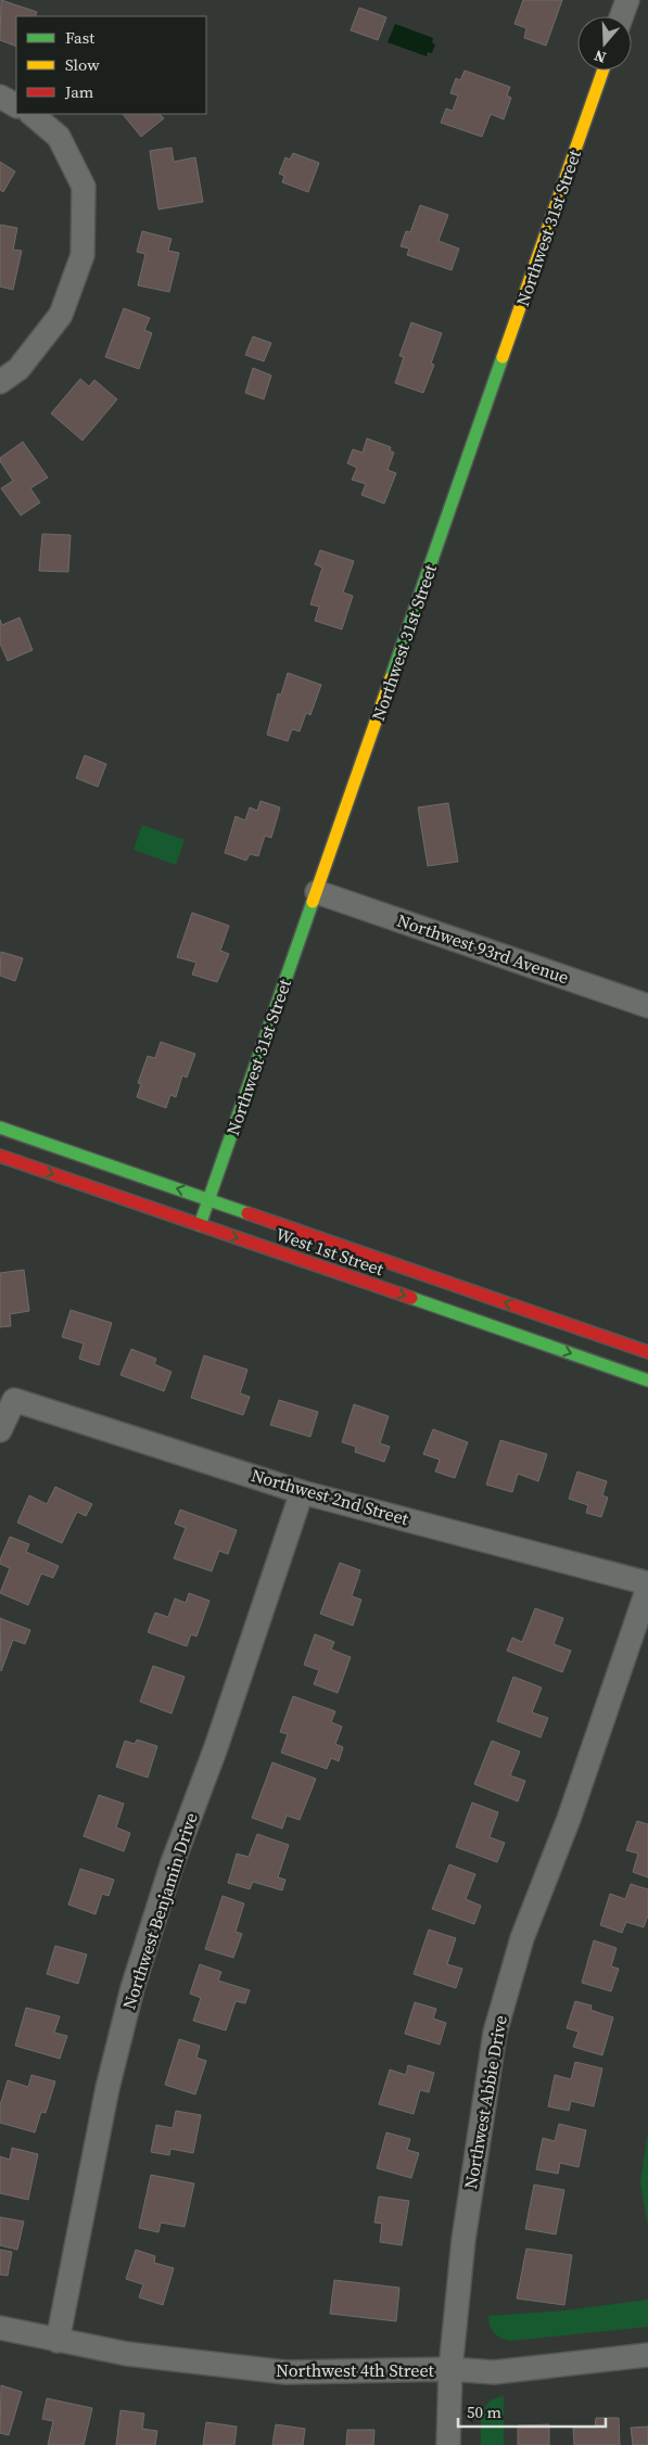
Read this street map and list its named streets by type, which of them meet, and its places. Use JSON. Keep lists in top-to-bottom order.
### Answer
{
  "streets": {
    "main road": ["Northwest 31st Street", "West 1st Street"],
    "street": [
      "Northwest 93rd Avenue",
      "Northwest 2nd Street",
      "Northwest Benjamin Drive",
      "Northwest Abbie Drive",
      "Northwest 4th Street"
    ]
  },
  "crossings": [
    ["Northwest 31st Street", "Northwest 93rd Avenue"],
    ["Northwest 31st Street", "West 1st Street"],
    ["Northwest 2nd Street", "Northwest Benjamin Drive"],
    ["Northwest Benjamin Drive", "Northwest 4th Street"],
    ["Northwest Abbie Drive", "Northwest 4th Street"]
  ],
  "legend": ["Fast", "Slow", "Jam"],
  "scale_bar": "50 m",
  "north": "bottom"
}
